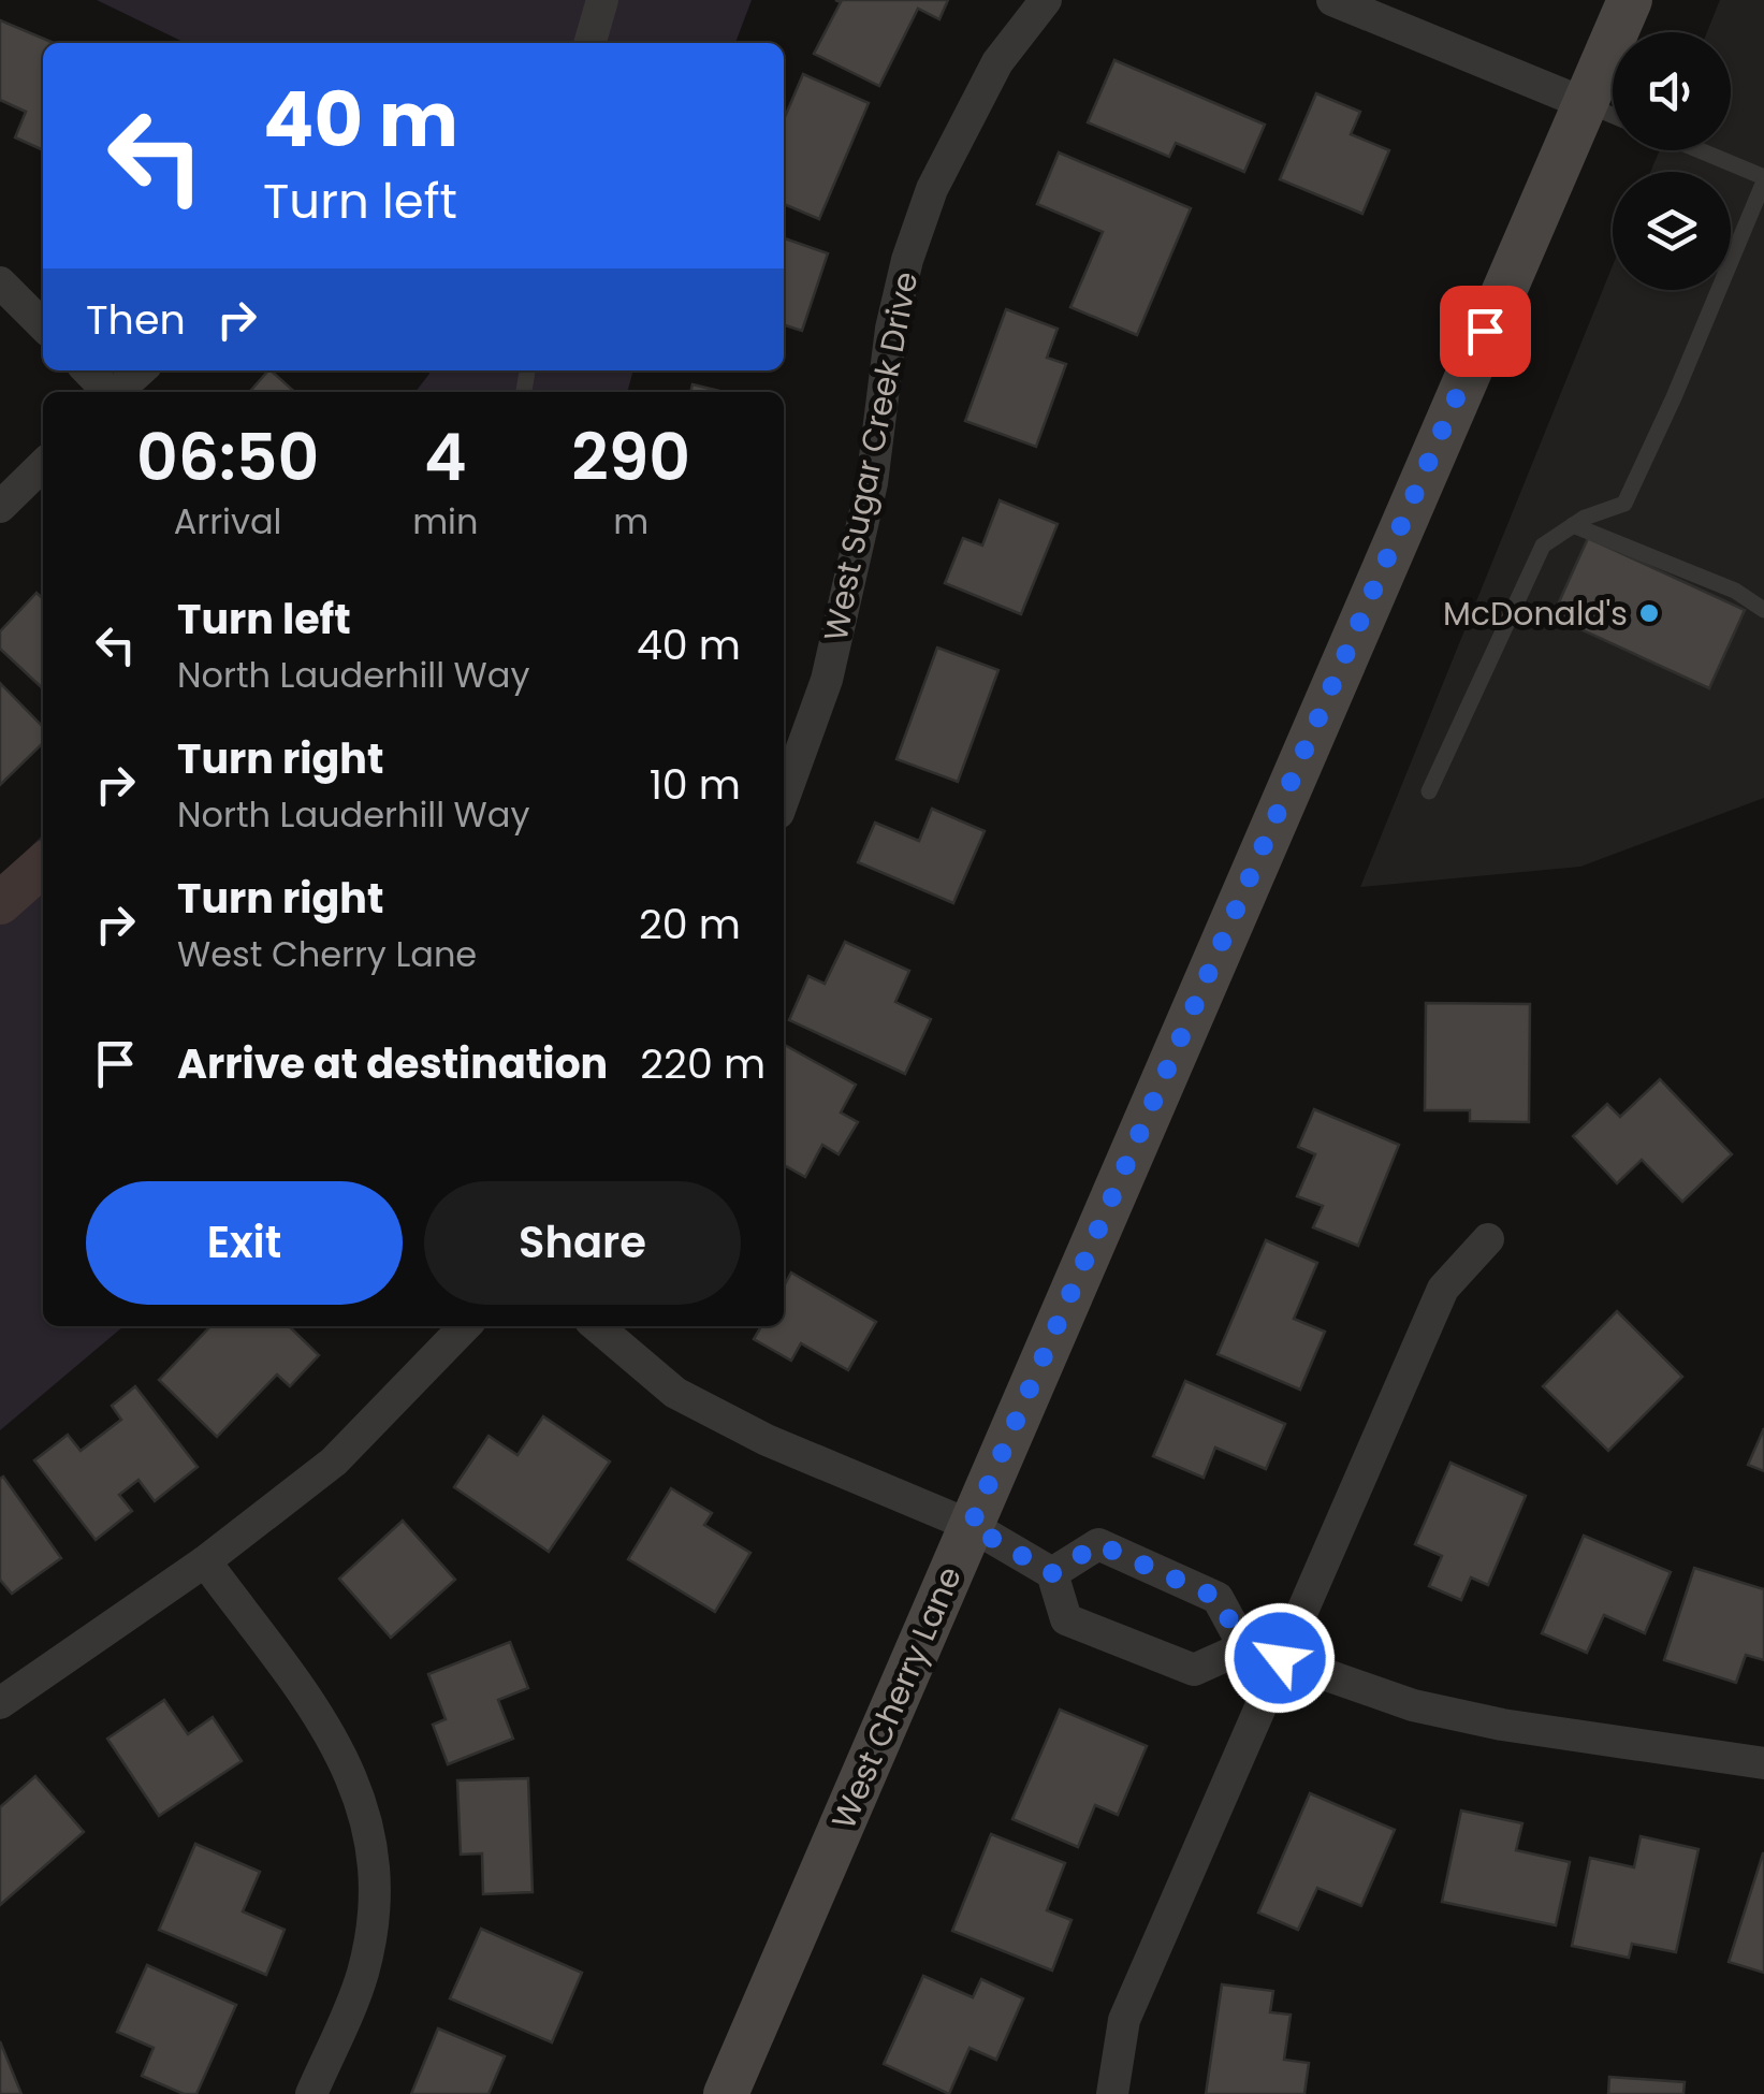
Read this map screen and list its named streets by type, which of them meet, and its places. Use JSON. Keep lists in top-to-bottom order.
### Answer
{
  "streets": {
    "main road": ["West Cherry Lane"],
    "street": ["West Sugar Creek Drive"]
  },
  "places": ["McDonald's"],
  "page": {
    "turn": ["40 m", "Turn left"],
    "then": "Then",
    "eta": [
      "06:50",
      "Arrival",
      "4",
      "min",
      "290",
      "m"
    ],
    "list": [
      {
        "name": "Turn left",
        "note": "North Lauderhill Way",
        "value": "40 m"
      },
      {
        "name": "Turn right",
        "note": "North Lauderhill Way",
        "value": "10 m"
      },
      {
        "name": "Turn right",
        "note": "West Cherry Lane",
        "value": "20 m"
      },
      {
        "name": "Arrive at destination",
        "value": "220 m"
      }
    ],
    "buttons": ["Exit", "Share"]
  }
}
